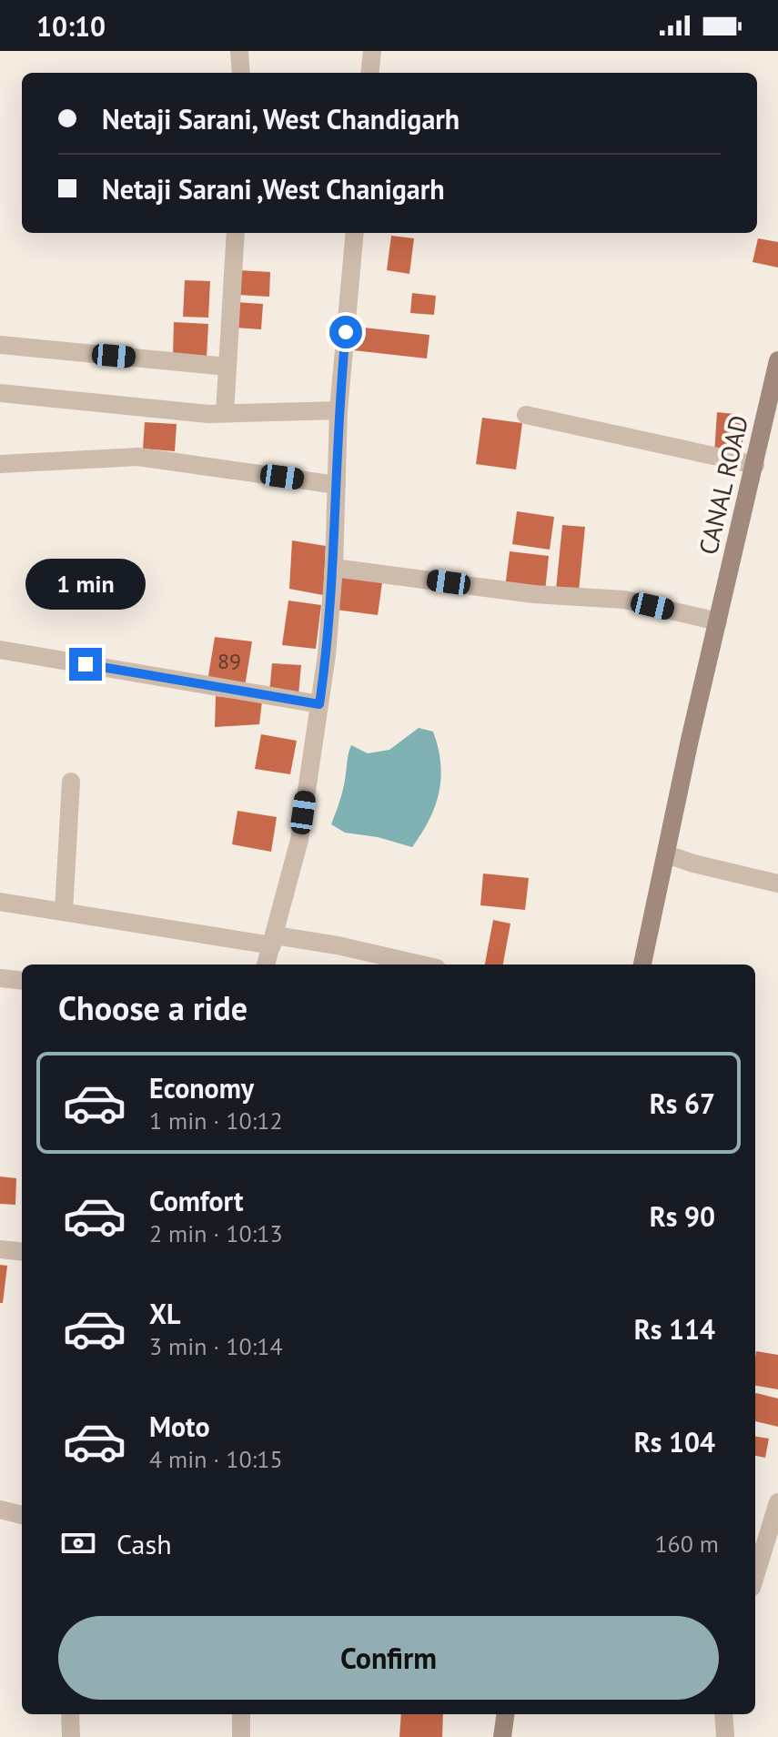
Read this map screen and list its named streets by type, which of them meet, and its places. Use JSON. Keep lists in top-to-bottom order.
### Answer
{
  "streets": {
    "street": ["CANAL ROAD"]
  },
  "house_numbers": ["89"],
  "page": {
    "status": "10:10",
    "banner": ["Netaji Sarani, West Chandigarh", "Netaji Sarani ,West Chanigarh"],
    "bubble": "1 min",
    "heading": "Choose a ride",
    "list": [
      {
        "name": "Economy",
        "note": "1 min · 10:12",
        "value": "Rs 67"
      },
      {
        "name": "Comfort",
        "note": "2 min · 10:13",
        "value": "Rs 90"
      },
      {
        "name": "XL",
        "note": "3 min · 10:14",
        "value": "Rs 114"
      },
      {
        "name": "Moto",
        "note": "4 min · 10:15",
        "value": "Rs 104"
      }
    ],
    "pay": ["Cash", "160 m"],
    "buttons": "Confirm"
  }
}
